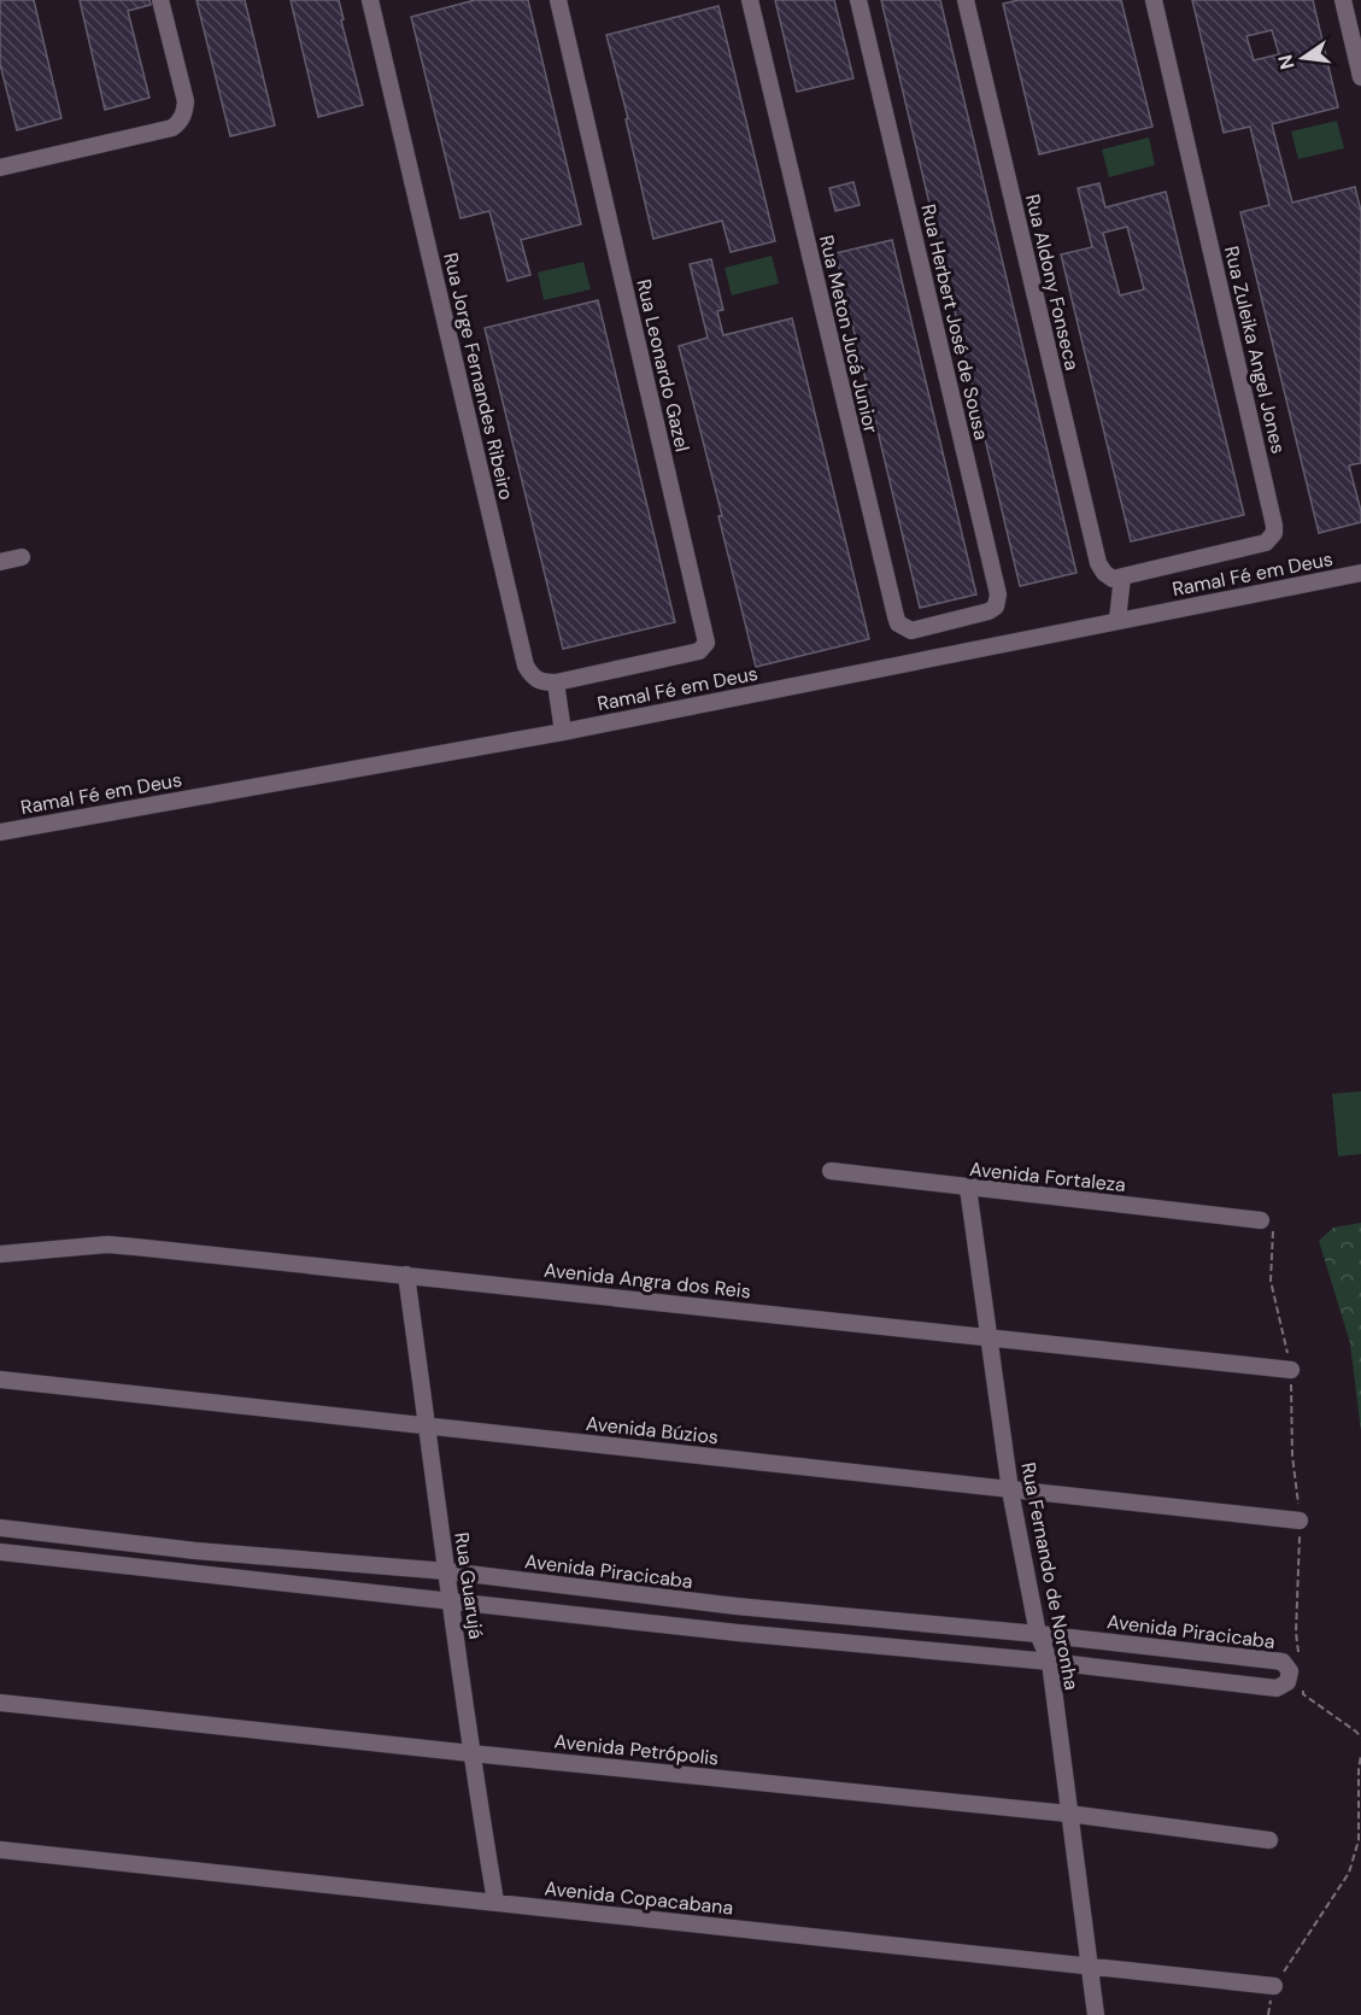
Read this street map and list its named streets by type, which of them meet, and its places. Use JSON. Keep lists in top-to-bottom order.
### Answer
{
  "streets": {
    "street": [
      "Rua Aldony Fonseca",
      "Rua Herbert José de Sousa",
      "Rua Meton Jucá Junior",
      "Rua Zuleika Angel Jones",
      "Rua Leonardo Gazel",
      "Rua Jorge Fernandes Ribeiro",
      "Ramal Fé em Deus",
      "Avenida Fortaleza",
      "Avenida Angra dos Reis",
      "Avenida Búzios",
      "Avenida Piracicaba",
      "Rua Fernando de Noronha",
      "Rua Guarujá",
      "Avenida Petrópolis",
      "Avenida Copacabana"
    ]
  },
  "crossings": [
    ["Rua Aldony Fonseca", "Rua Zuleika Angel Jones"],
    ["Rua Herbert José de Sousa", "Rua Meton Jucá Junior"],
    ["Rua Leonardo Gazel", "Rua Jorge Fernandes Ribeiro"],
    ["Avenida Fortaleza", "Rua Fernando de Noronha"],
    ["Avenida Angra dos Reis", "Rua Fernando de Noronha"],
    ["Avenida Angra dos Reis", "Rua Guarujá"],
    ["Avenida Búzios", "Rua Fernando de Noronha"],
    ["Avenida Búzios", "Rua Guarujá"],
    ["Avenida Piracicaba", "Rua Fernando de Noronha"],
    ["Avenida Piracicaba", "Rua Guarujá"],
    ["Rua Fernando de Noronha", "Avenida Petrópolis"],
    ["Rua Fernando de Noronha", "Avenida Copacabana"],
    ["Rua Guarujá", "Avenida Petrópolis"],
    ["Rua Guarujá", "Avenida Copacabana"]
  ],
  "north": "left"
}
